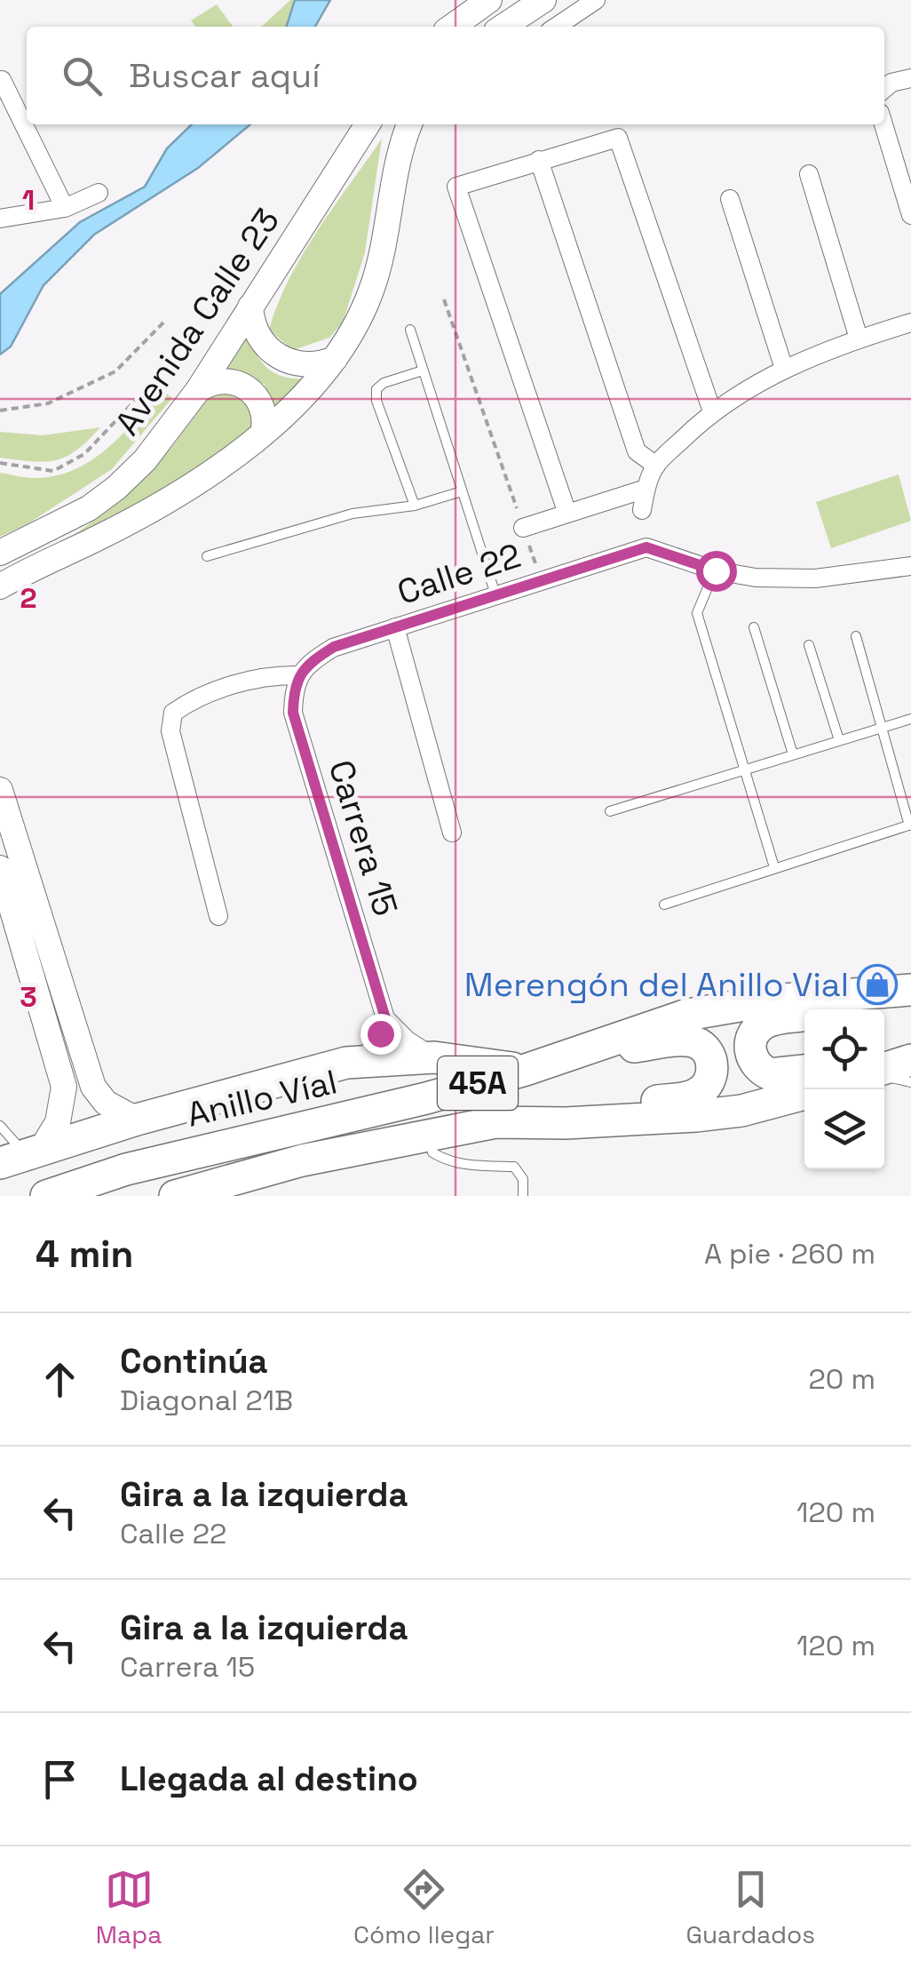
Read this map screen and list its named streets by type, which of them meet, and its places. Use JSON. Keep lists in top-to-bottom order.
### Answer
{
  "streets": {
    "highway": ["45A", "Anillo Víal"],
    "street": ["Avenida Calle 23", "Calle 22", "Carrera 15"]
  },
  "crossings": [
    ["Calle 22", "Carrera 15"]
  ],
  "places": {
    "shop": ["Merengón del Anillo Vial"]
  },
  "page": {
    "search": "Buscar aquí",
    "heading": ["4 min", "A pie · 260 m"],
    "list": [
      ["Continúa", "Diagonal 21B", "20 m"],
      ["Gira a la izquierda", "Calle 22", "120 m"],
      ["Gira a la izquierda", "Carrera 15", "120 m"],
      "Llegada al destino"
    ],
    "nav": ["Mapa", "Cómo llegar", "Guardados"]
  },
  "grid": {
    "rows": ["1", "2", "3"]
  }
}
